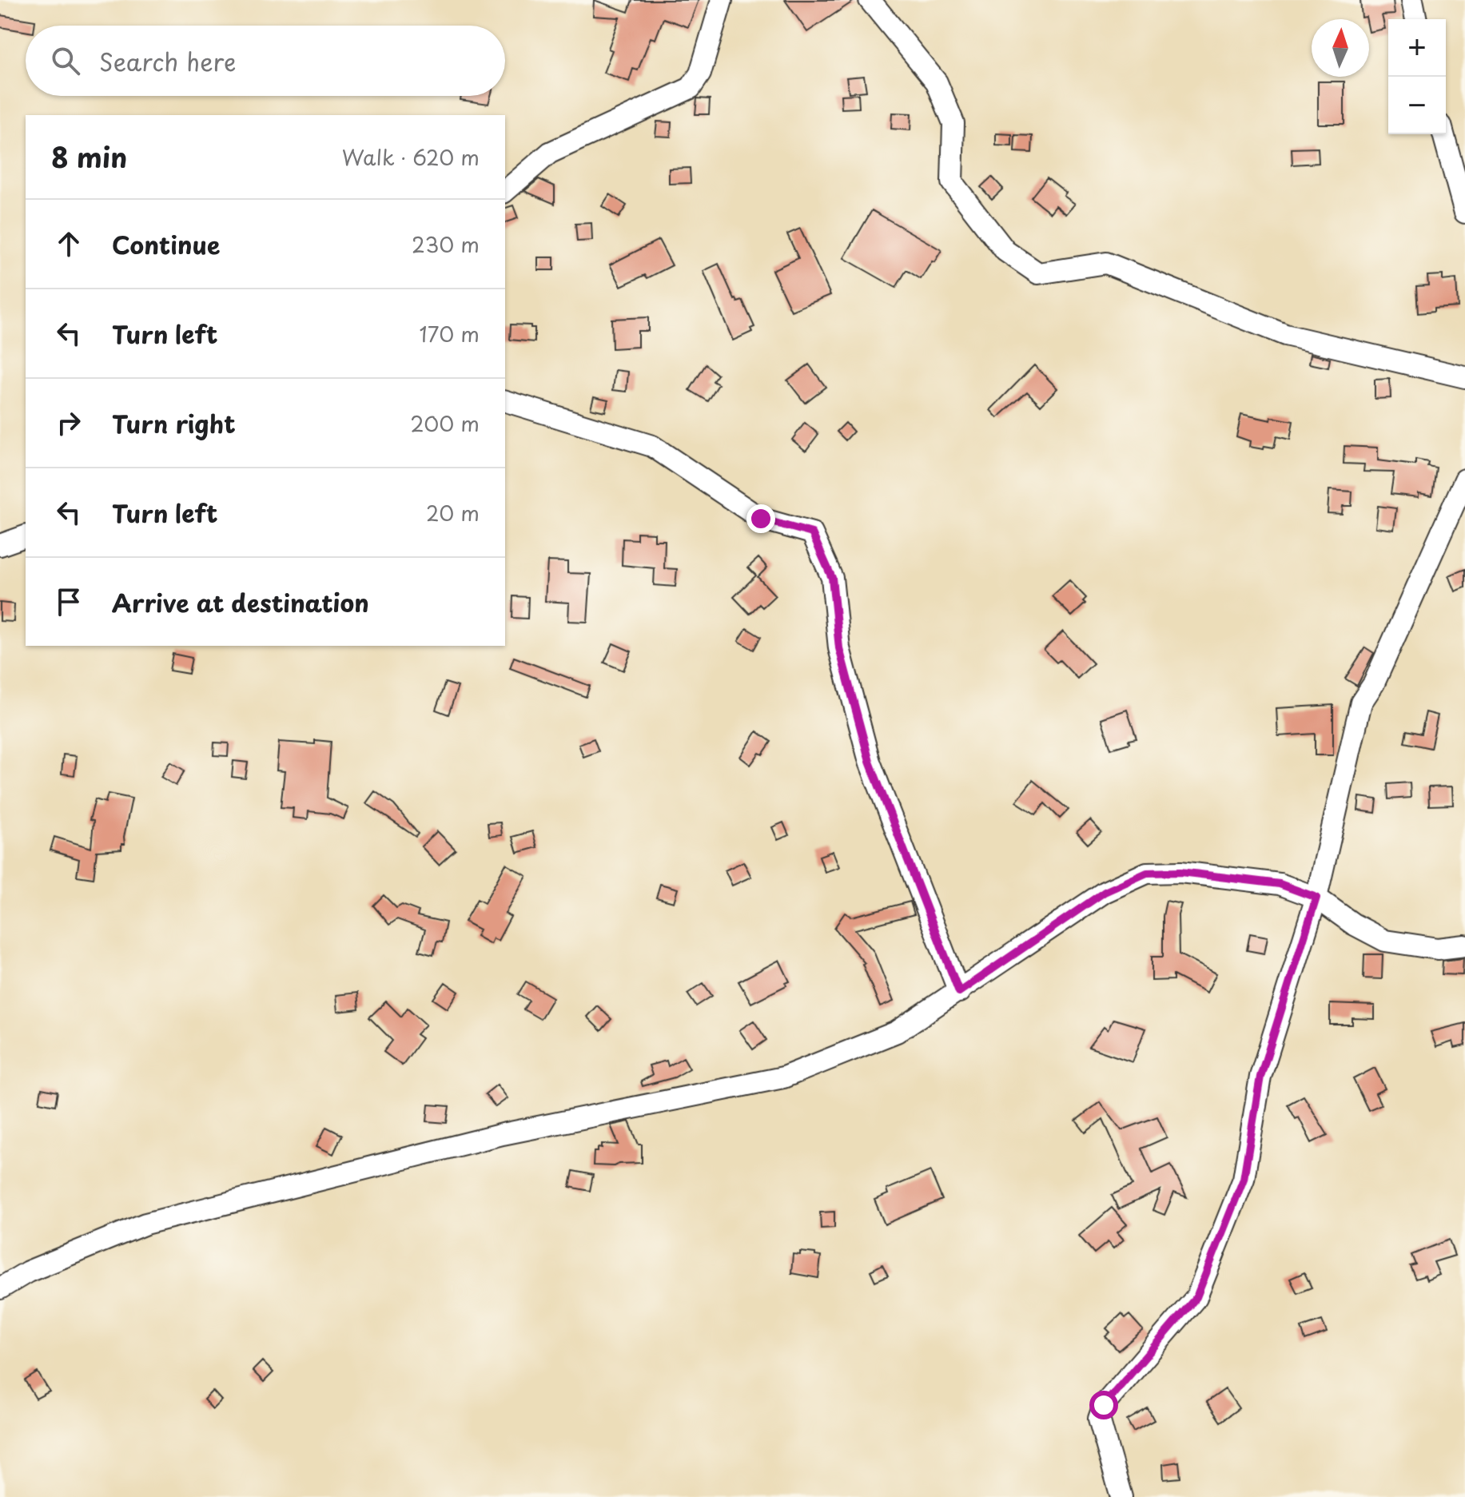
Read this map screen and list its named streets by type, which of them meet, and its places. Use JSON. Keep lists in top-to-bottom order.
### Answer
{
  "north": "top",
  "page": {
    "map_buttons": ["+", "−"],
    "search": "Search here",
    "heading": ["8 min", "Walk · 620 m"],
    "list": [
      ["Continue", "230 m"],
      ["Turn left", "170 m"],
      ["Turn right", "200 m"],
      ["Turn left", "20 m"],
      "Arrive at destination"
    ]
  }
}
